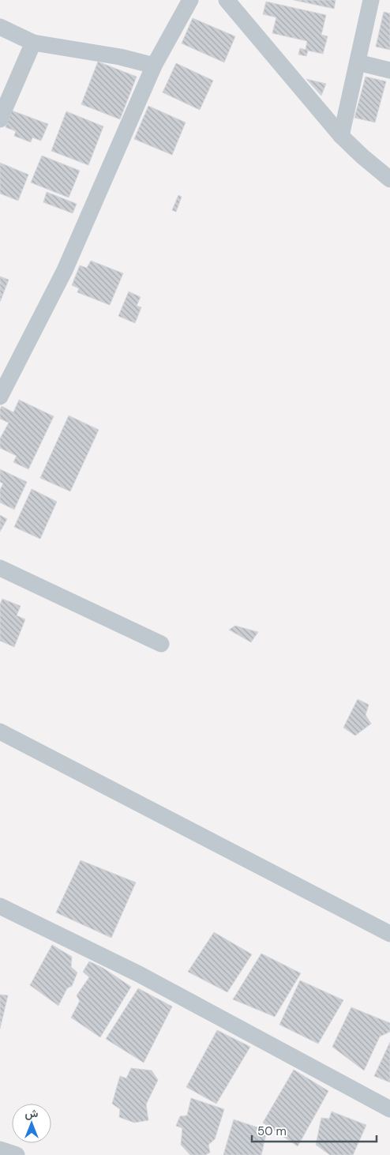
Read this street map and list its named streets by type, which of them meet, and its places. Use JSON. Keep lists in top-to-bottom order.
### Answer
{
  "scale_bar": "50 m",
  "north": "top"
}
